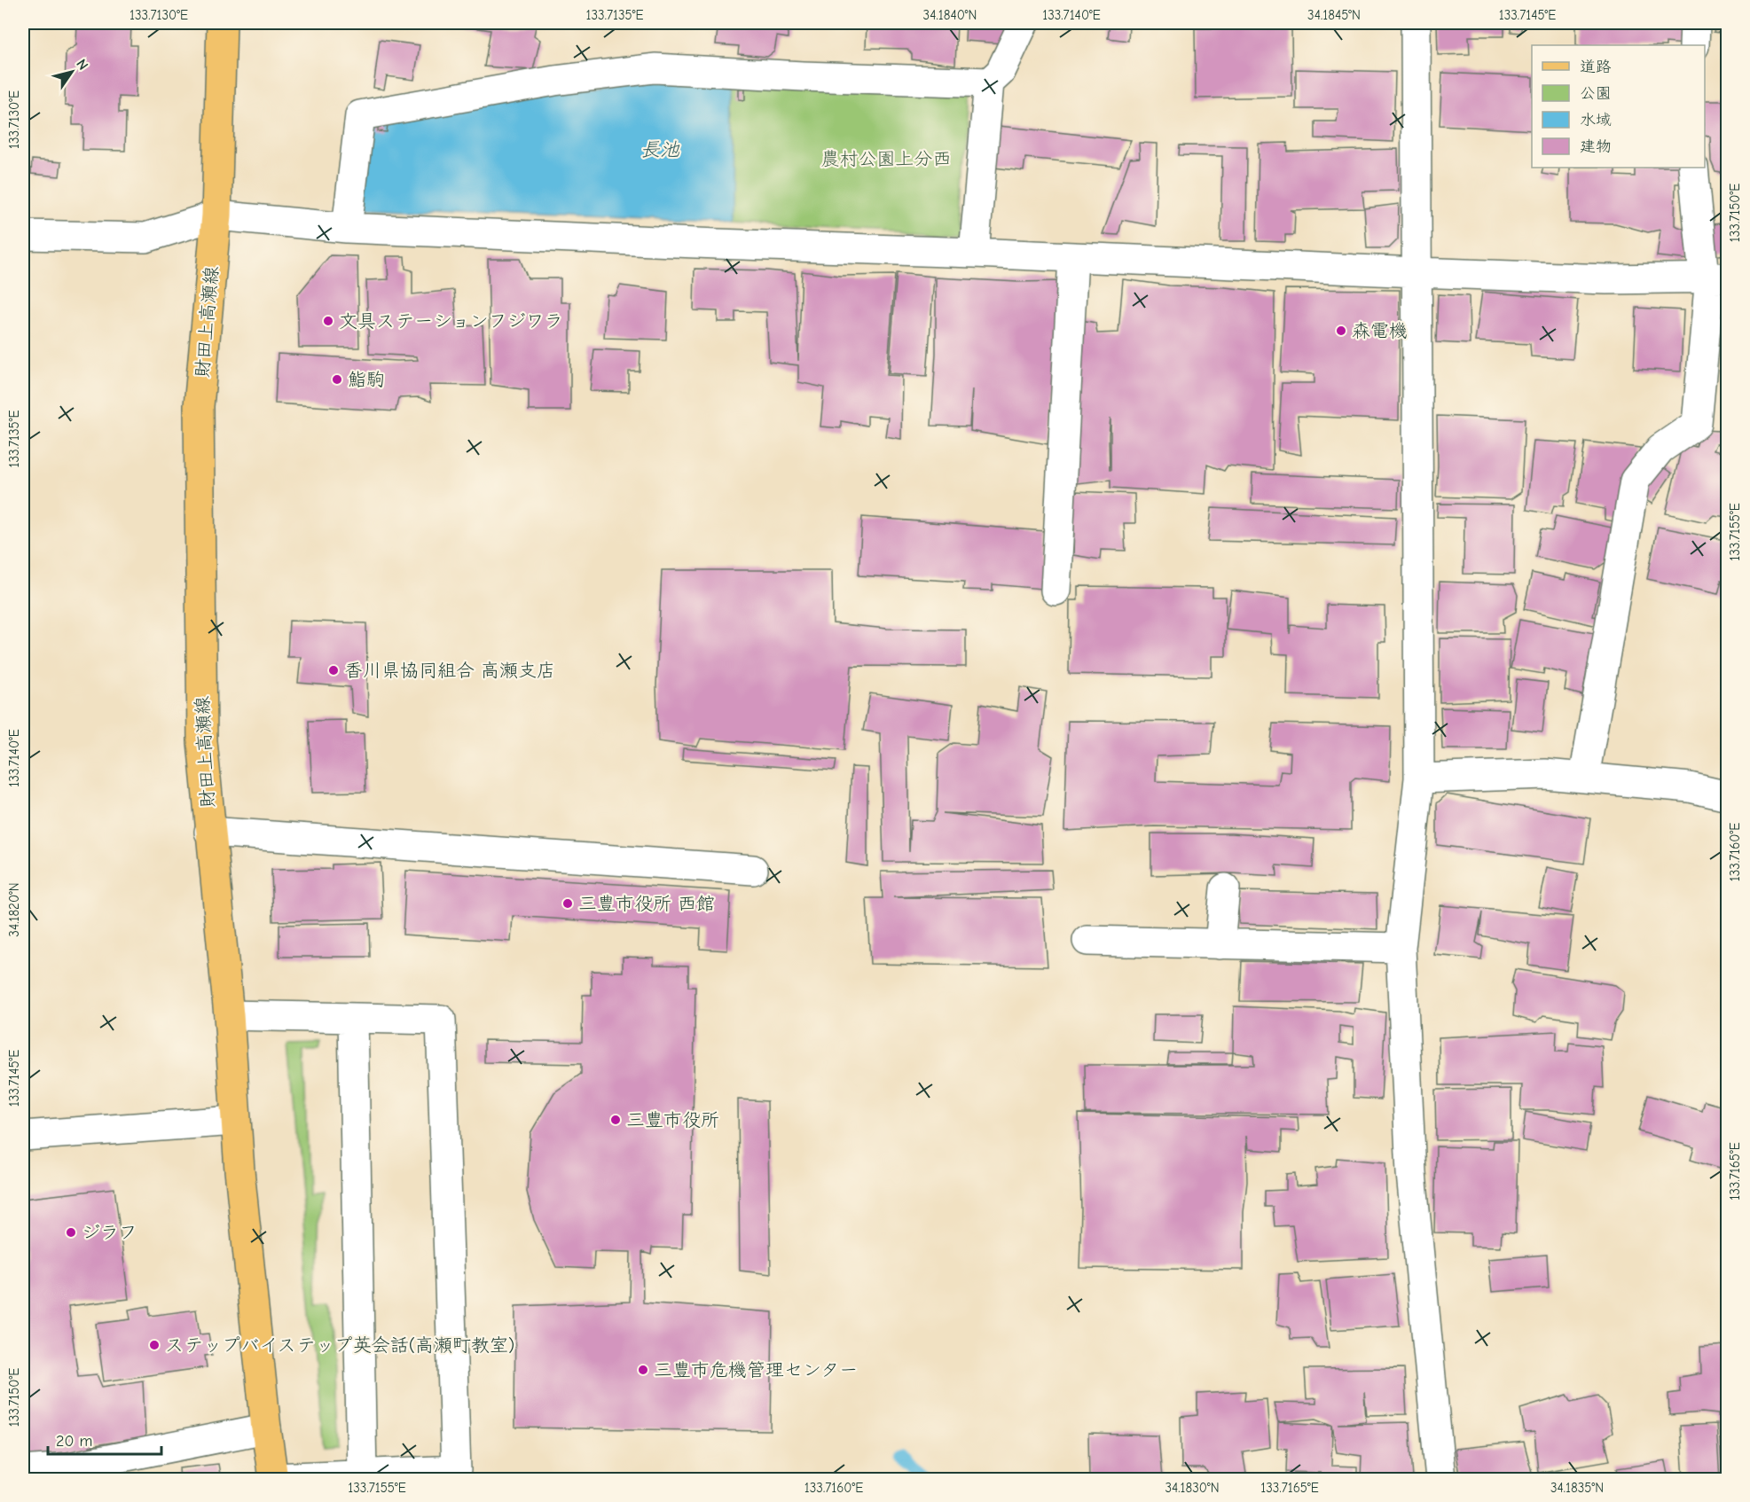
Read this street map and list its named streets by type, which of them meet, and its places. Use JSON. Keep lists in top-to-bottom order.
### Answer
{
  "streets": {
    "main road": ["財田上高瀬線"]
  },
  "water": ["長池"],
  "parks": ["農村公園上分西"],
  "places": [
    "文具ステーションフジワラ",
    "森電機",
    "鮨駒",
    "香川県協同組合 高瀬支店",
    "三豊市役所 西館",
    "三豊市役所",
    "ジラフ",
    "ステップバイステップ英会話(高瀬町教室)",
    "三豊市危機管理センター"
  ],
  "legend": [
    "道路",
    "公園",
    "水域",
    "建物"
  ],
  "scale_bar": "20 m",
  "north": "top right",
  "coordinates": [
    "133.7130°E",
    "133.7135°E",
    "34.1840°N",
    "133.7140°E",
    "34.1845°N",
    "133.7145°E",
    "133.7150°E",
    "133.7155°E",
    "133.7160°E",
    "34.1820°N",
    "133.7165°E",
    "34.1830°N",
    "34.1835°N"
  ]
}
